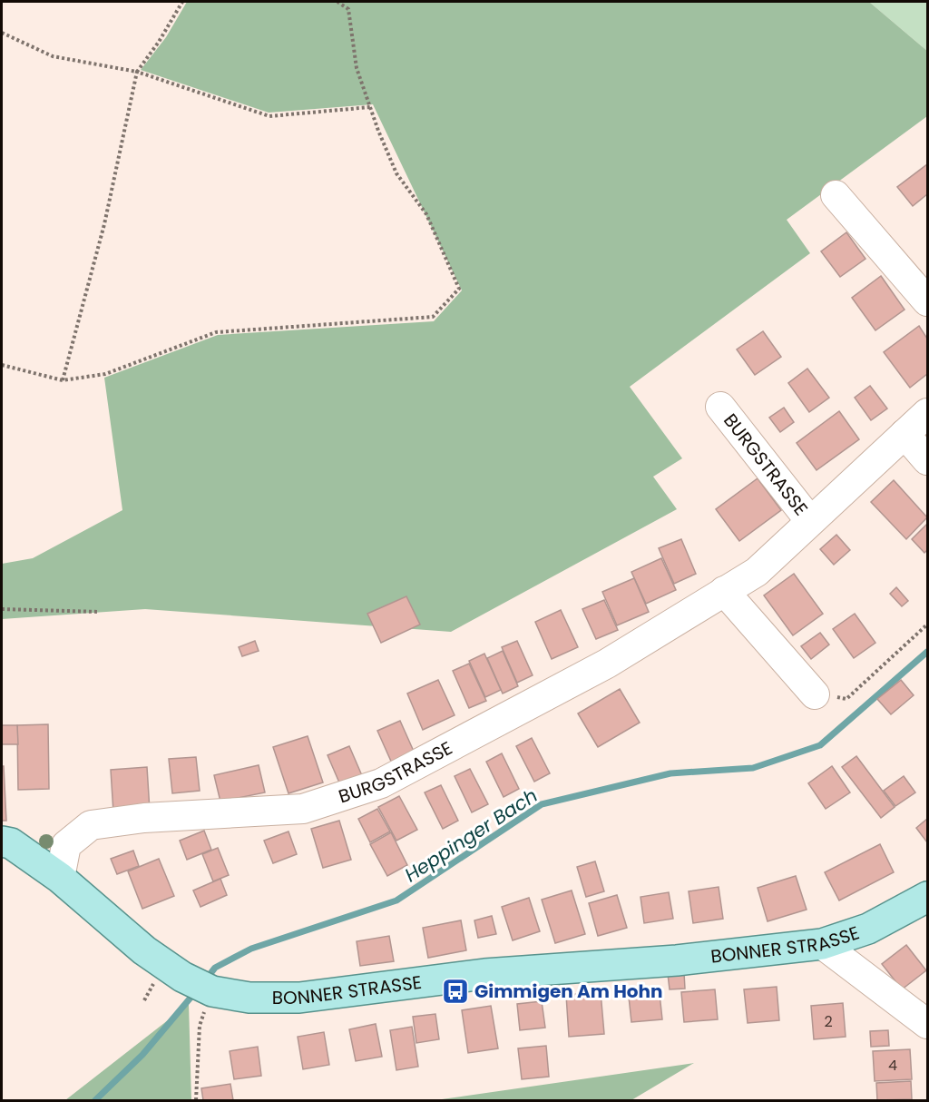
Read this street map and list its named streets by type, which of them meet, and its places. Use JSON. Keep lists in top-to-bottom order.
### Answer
{
  "streets": {
    "main road": ["BONNER STRASSE"],
    "street": ["BURGSTRASSE"]
  },
  "crossings": [
    ["BURGSTRASSE", "BONNER STRASSE"]
  ],
  "water": ["Heppinger Bach"],
  "places": {
    "bus stop": ["Gimmigen Am Hohn"]
  },
  "house_numbers": ["2", "4"]
}
